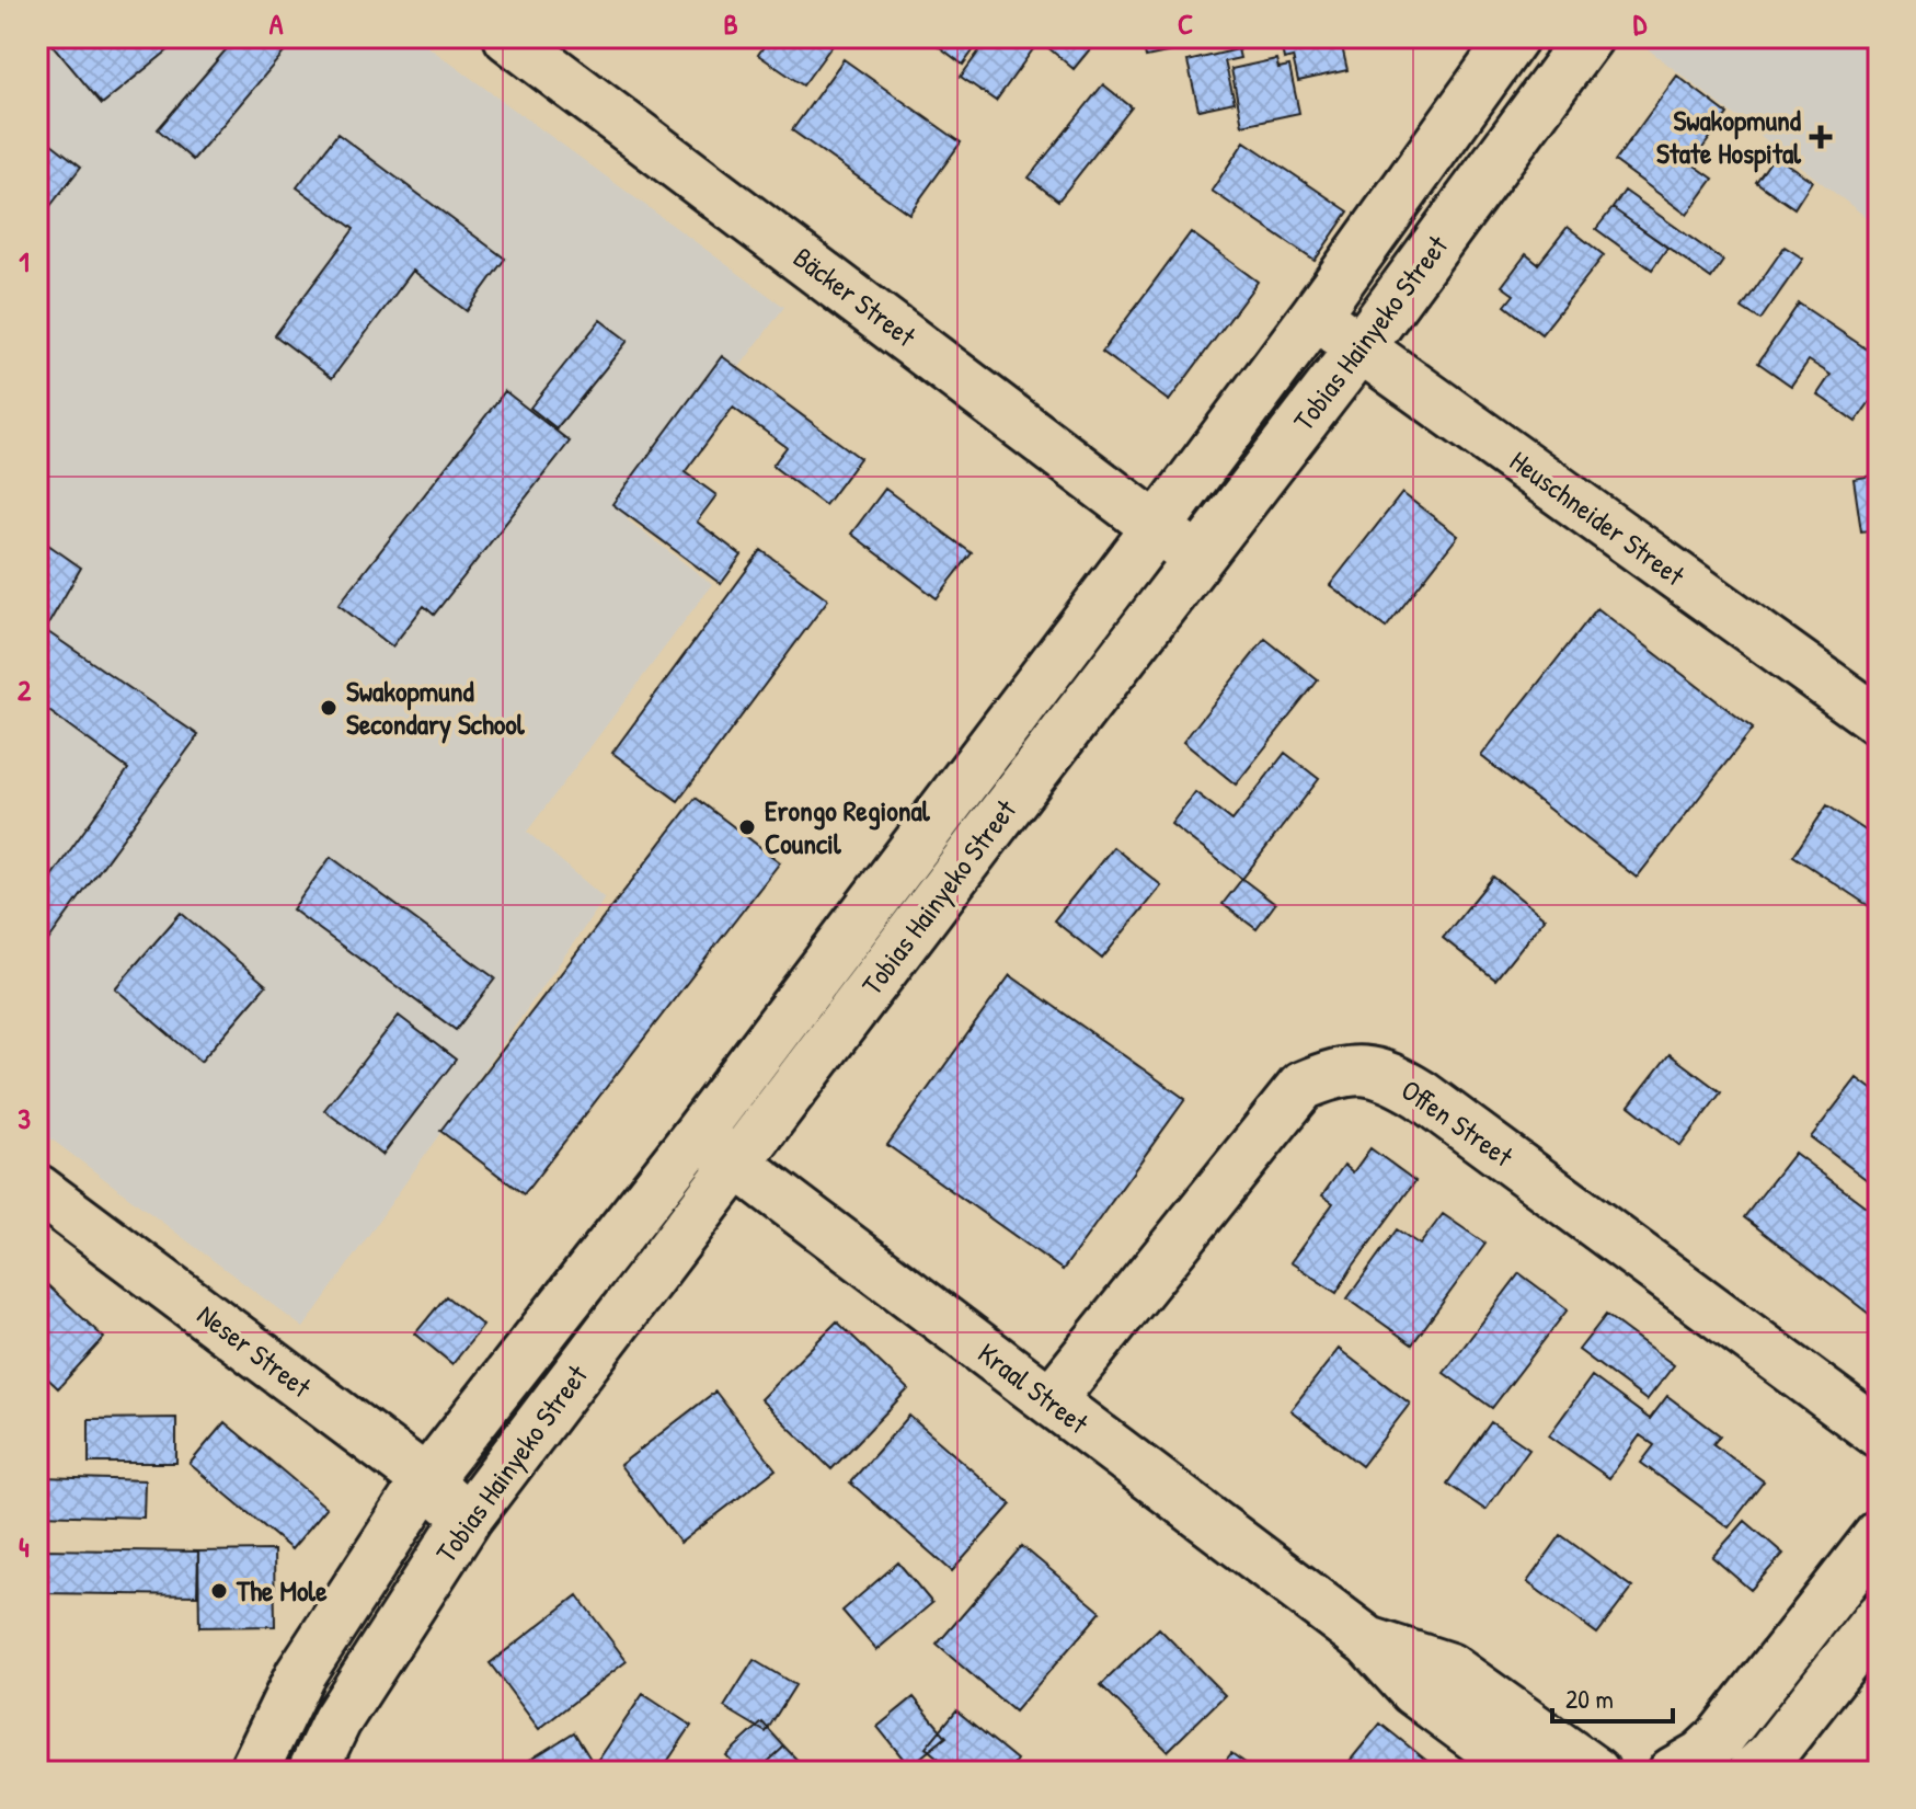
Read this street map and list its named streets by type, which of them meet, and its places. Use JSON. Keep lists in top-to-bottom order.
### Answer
{
  "streets": {
    "street": [
      "Bäcker Street",
      "Tobias Hainyeko Street",
      "Heuschneider Street",
      "Offen Street",
      "Neser Street",
      "Kraal Street"
    ]
  },
  "crossings": [
    ["Bäcker Street", "Tobias Hainyeko Street"],
    ["Tobias Hainyeko Street", "Heuschneider Street"],
    ["Tobias Hainyeko Street", "Neser Street"],
    ["Tobias Hainyeko Street", "Kraal Street"],
    ["Offen Street", "Kraal Street"]
  ],
  "places": {
    "health": ["Swakopmund State Hospital"],
    "other": ["Swakopmund Secondary School", "Erongo Regional Council", "The Mole"]
  },
  "scale_bar": "20 m",
  "grid": {
    "columns": [
      "A",
      "B",
      "C",
      "D"
    ],
    "rows": [
      "1",
      "2",
      "3",
      "4"
    ]
  }
}
